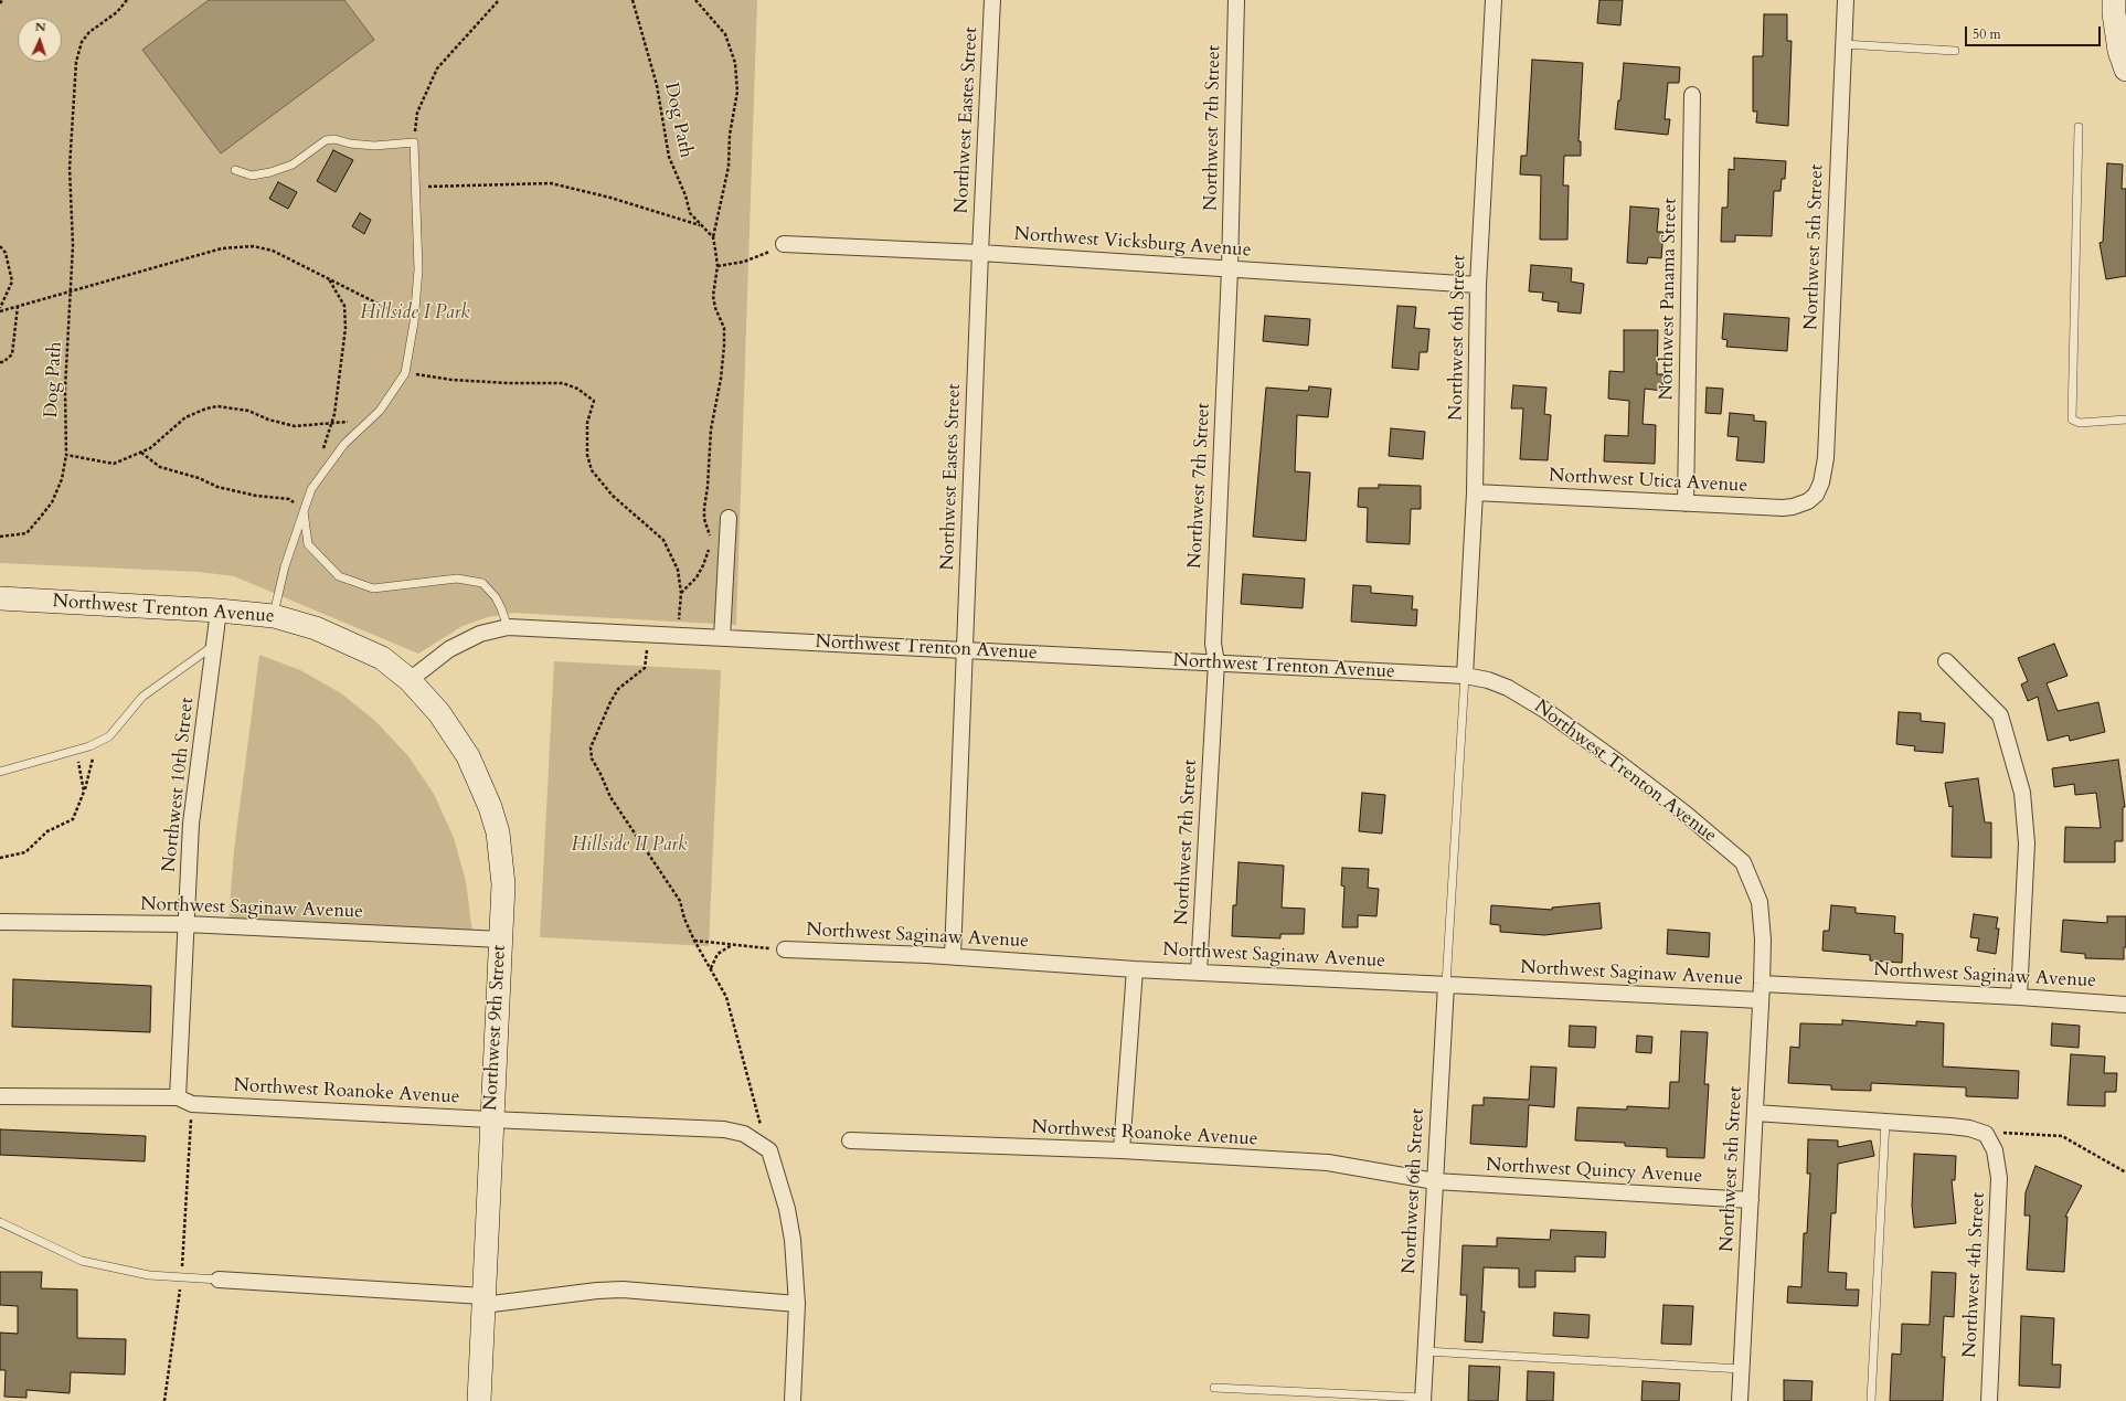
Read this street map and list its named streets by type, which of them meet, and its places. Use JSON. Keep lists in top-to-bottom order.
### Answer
{
  "streets": {
    "street": [
      "Northwest Eastes Street",
      "Northwest 7th Street",
      "Northwest Vicksburg Avenue",
      "Northwest 5th Street",
      "Northwest Panama Street",
      "Northwest 6th Street",
      "Northwest Utica Avenue",
      "Northwest Trenton Avenue",
      "Northwest 10th Street",
      "Northwest Saginaw Avenue",
      "Northwest 9th Street",
      "Northwest Roanoke Avenue",
      "Northwest Quincy Avenue",
      "Northwest 4th Street"
    ],
    "path": ["Dog Path"]
  },
  "crossings": [
    ["Northwest Eastes Street", "Northwest Vicksburg Avenue"],
    ["Northwest Eastes Street", "Northwest Trenton Avenue"],
    ["Northwest Eastes Street", "Northwest Saginaw Avenue"],
    ["Northwest 7th Street", "Northwest Vicksburg Avenue"],
    ["Northwest 7th Street", "Northwest Trenton Avenue"],
    ["Northwest 7th Street", "Northwest Saginaw Avenue"],
    ["Northwest Vicksburg Avenue", "Northwest 6th Street"],
    ["Northwest 5th Street", "Northwest Utica Avenue"],
    ["Northwest 5th Street", "Northwest Trenton Avenue"],
    ["Northwest 5th Street", "Northwest Saginaw Avenue"],
    ["Northwest 5th Street", "Northwest Quincy Avenue"],
    ["Northwest Panama Street", "Northwest Utica Avenue"],
    ["Northwest 6th Street", "Northwest Utica Avenue"],
    ["Northwest 6th Street", "Northwest Trenton Avenue"],
    ["Northwest 6th Street", "Northwest Saginaw Avenue"],
    ["Northwest 6th Street", "Northwest Roanoke Avenue"],
    ["Northwest 6th Street", "Northwest Quincy Avenue"],
    ["Northwest Trenton Avenue", "Northwest 10th Street"],
    ["Northwest Trenton Avenue", "Northwest 9th Street"],
    ["Northwest 10th Street", "Northwest Saginaw Avenue"],
    ["Northwest 10th Street", "Northwest Roanoke Avenue"],
    ["Northwest Saginaw Avenue", "Northwest 9th Street"],
    ["Northwest 9th Street", "Northwest Roanoke Avenue"],
    ["Northwest Roanoke Avenue", "Northwest Quincy Avenue"]
  ],
  "parks": ["Hillside I Park", "Hillside II Park"],
  "scale_bar": "50 m",
  "north": "top"
}
